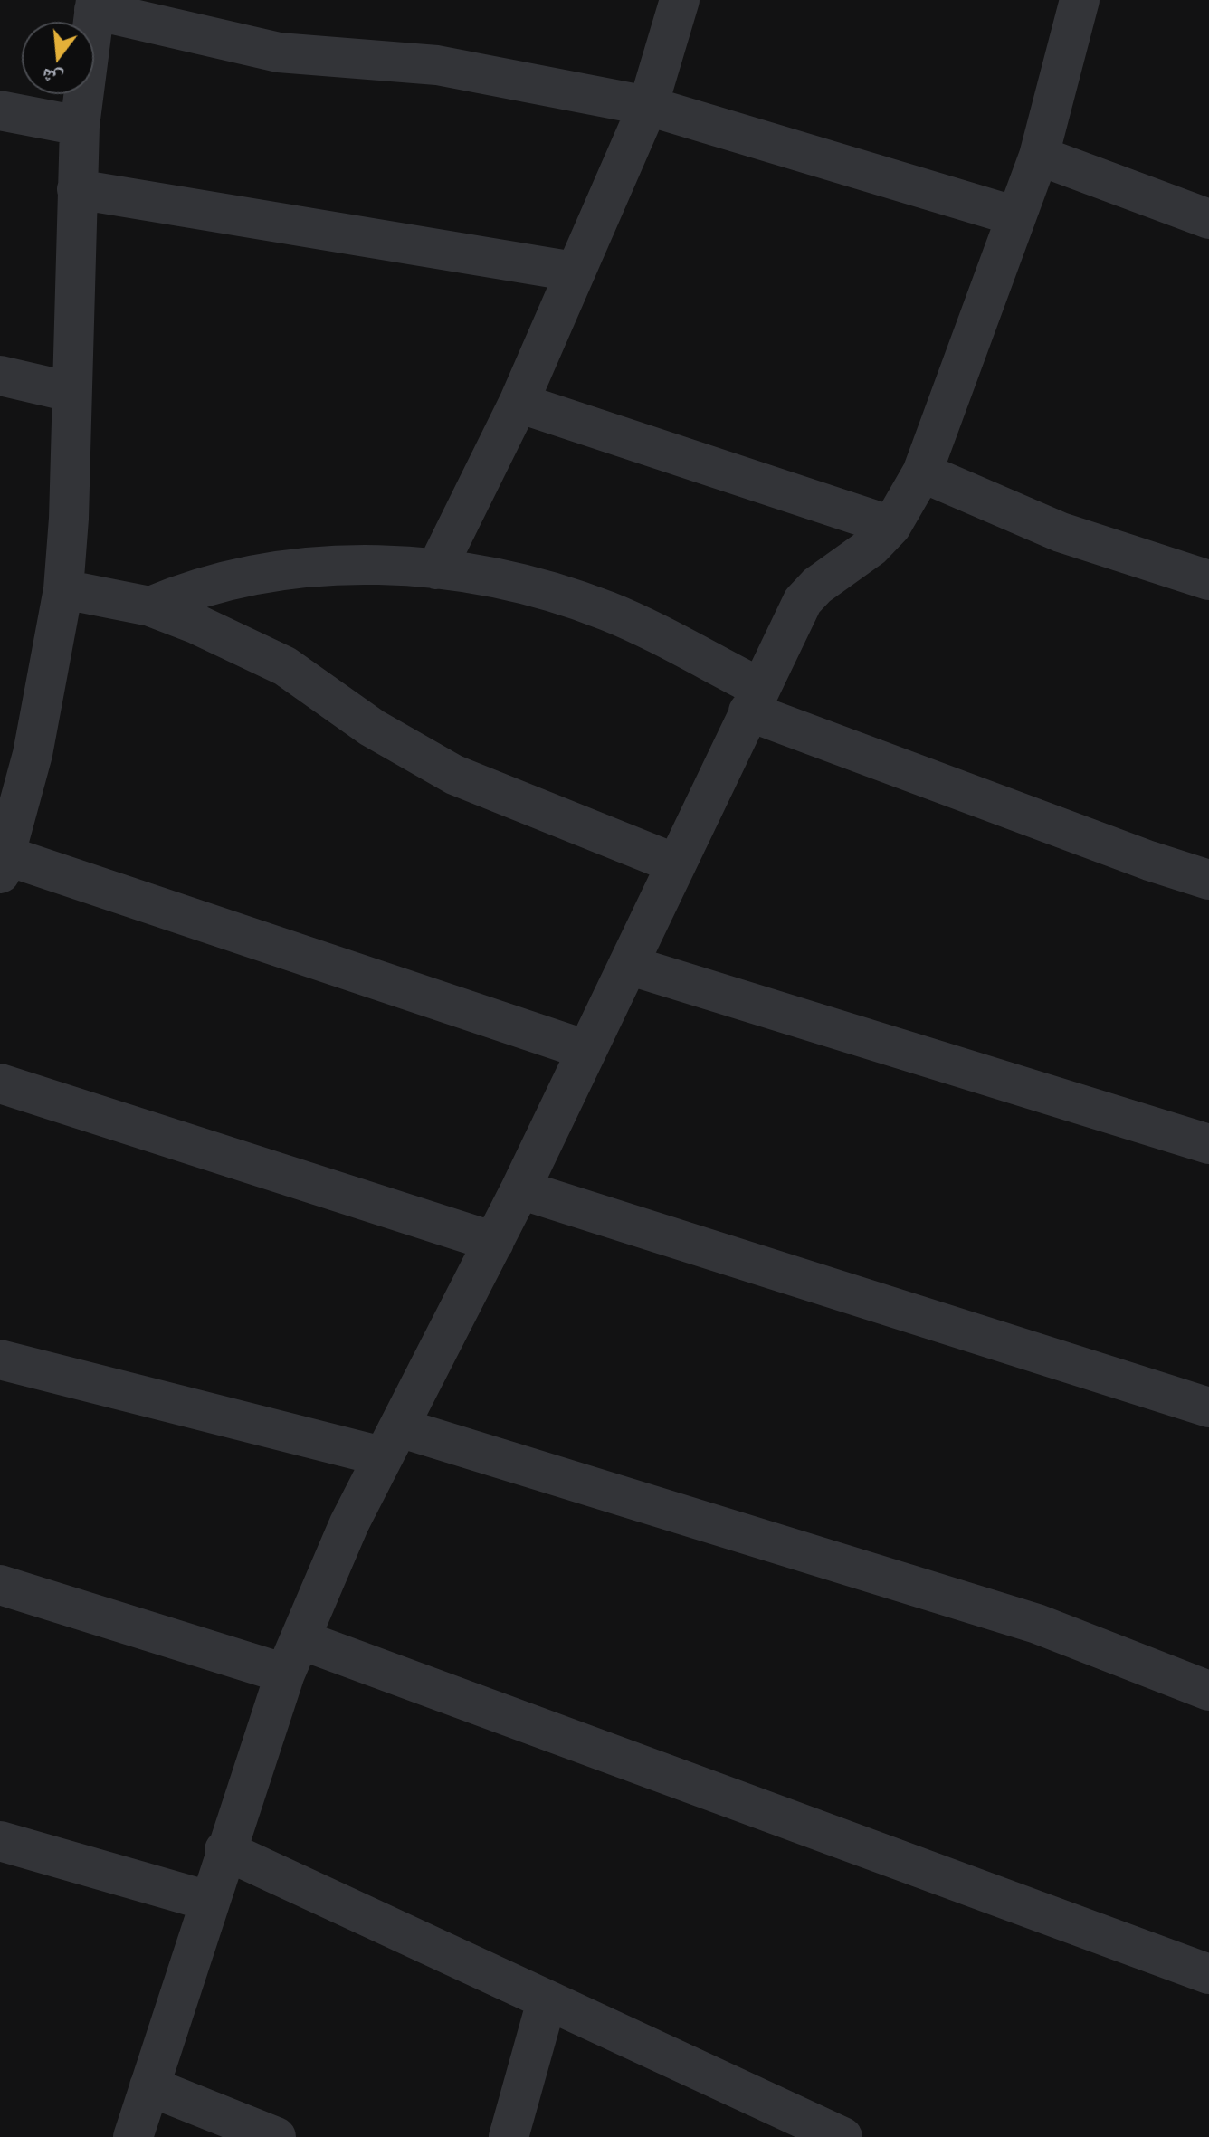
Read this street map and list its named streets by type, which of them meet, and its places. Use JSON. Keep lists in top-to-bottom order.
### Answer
{
  "north": "bottom"
}
